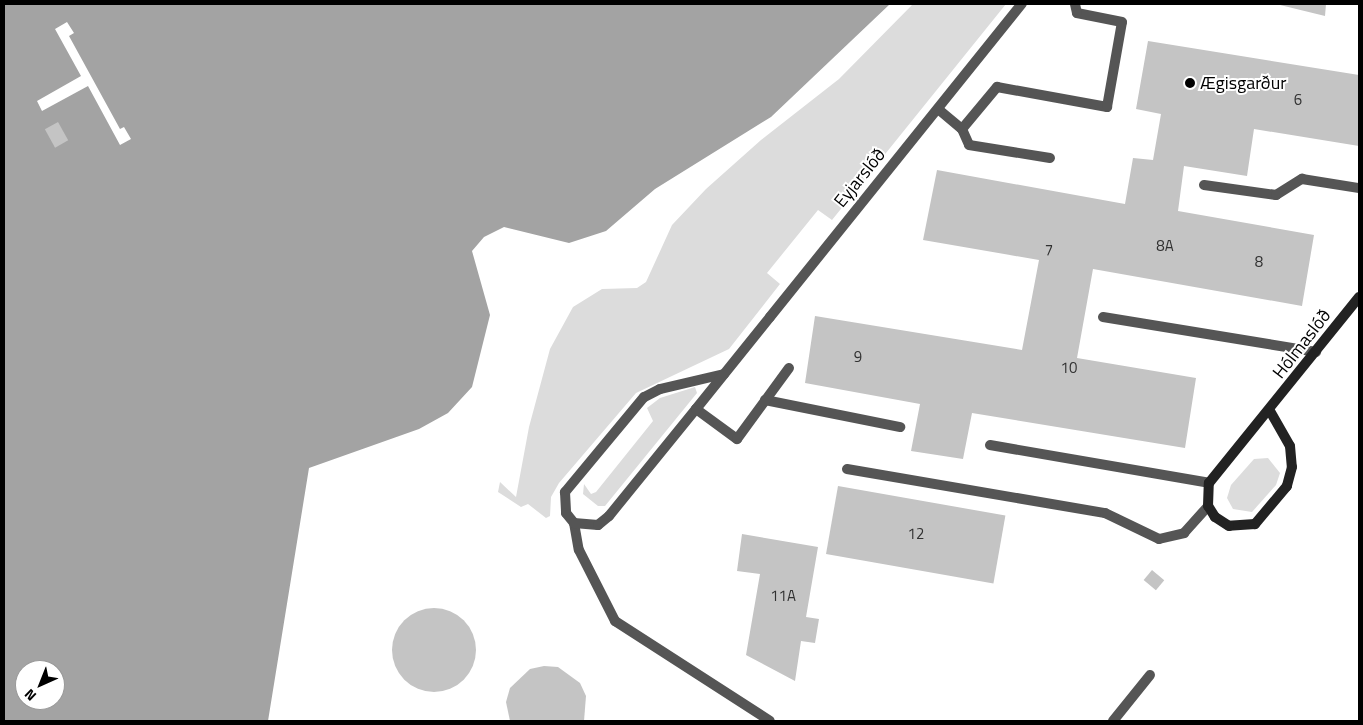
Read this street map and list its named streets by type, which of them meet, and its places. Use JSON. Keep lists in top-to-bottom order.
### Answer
{
  "streets": {
    "street": ["Eyjarslóð", "Hólmaslóð"]
  },
  "places": ["Ægisgarður"],
  "house_numbers": [
    "6",
    "8A",
    "7",
    "8",
    "9",
    "10",
    "12",
    "11A"
  ],
  "north": "bottom left"
}
